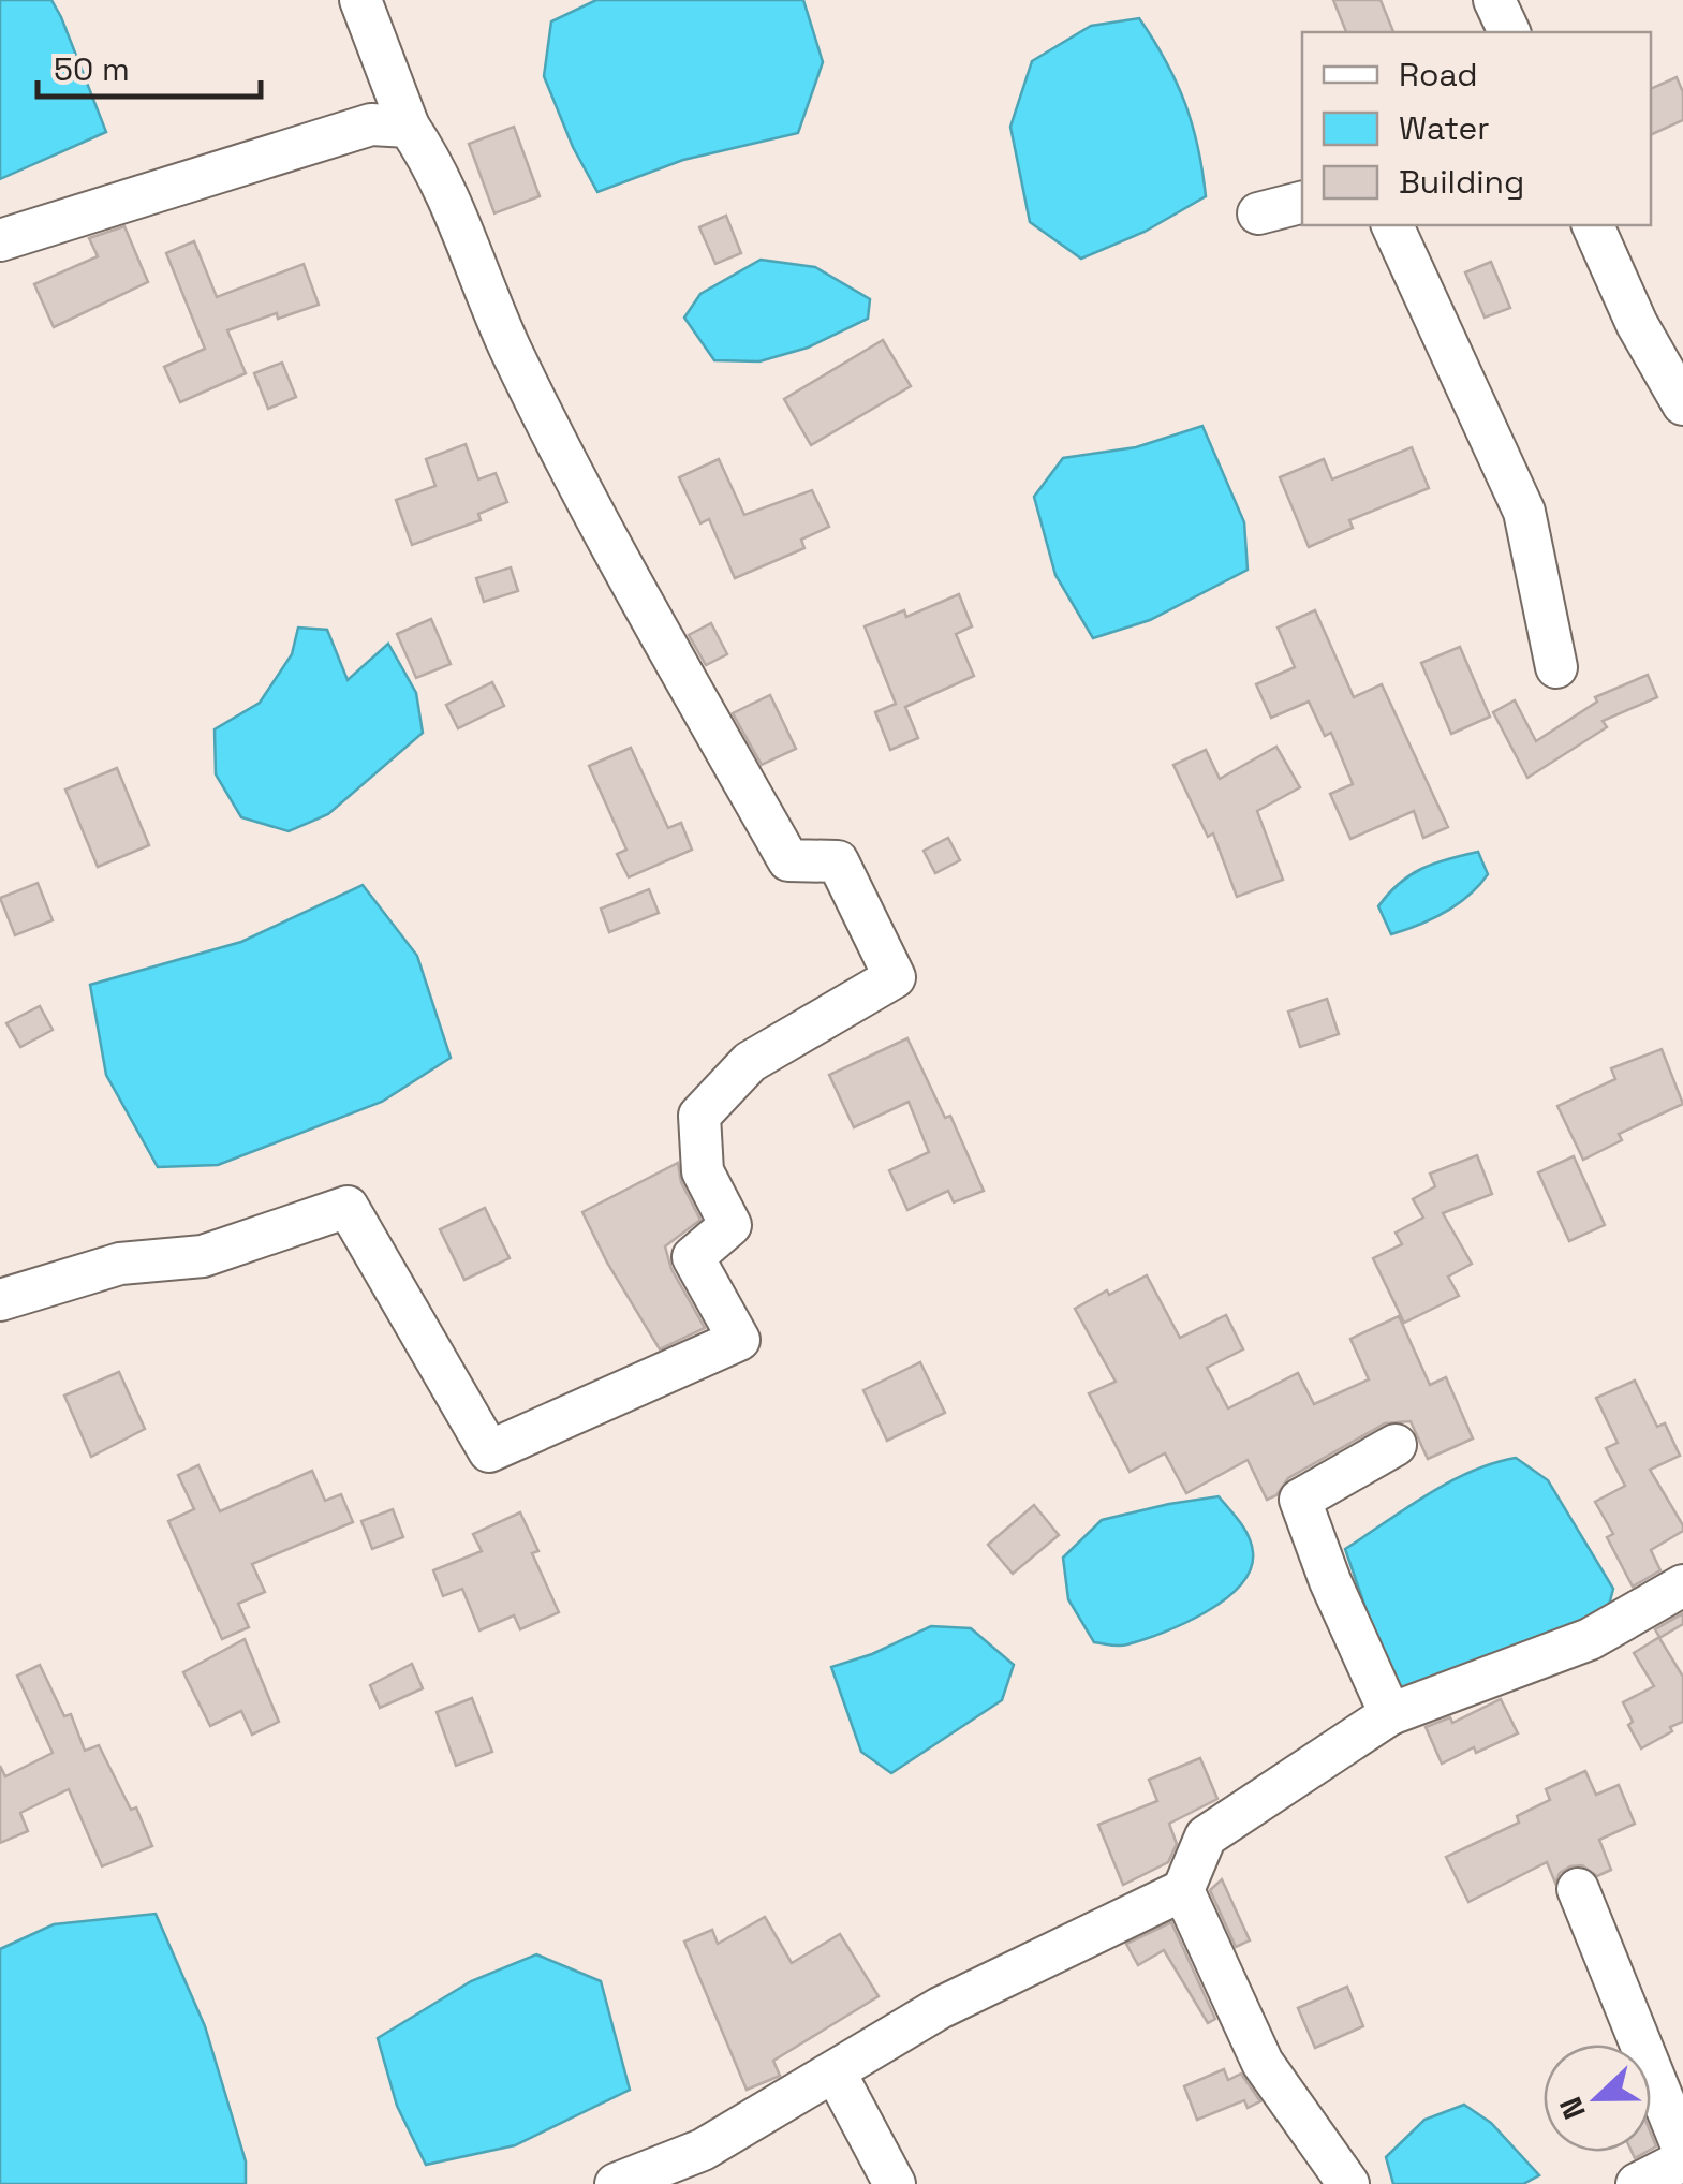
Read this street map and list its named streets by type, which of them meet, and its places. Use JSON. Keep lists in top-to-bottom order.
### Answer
{
  "legend": ["Road", "Water", "Building"],
  "scale_bar": "50 m",
  "north": "left"
}
